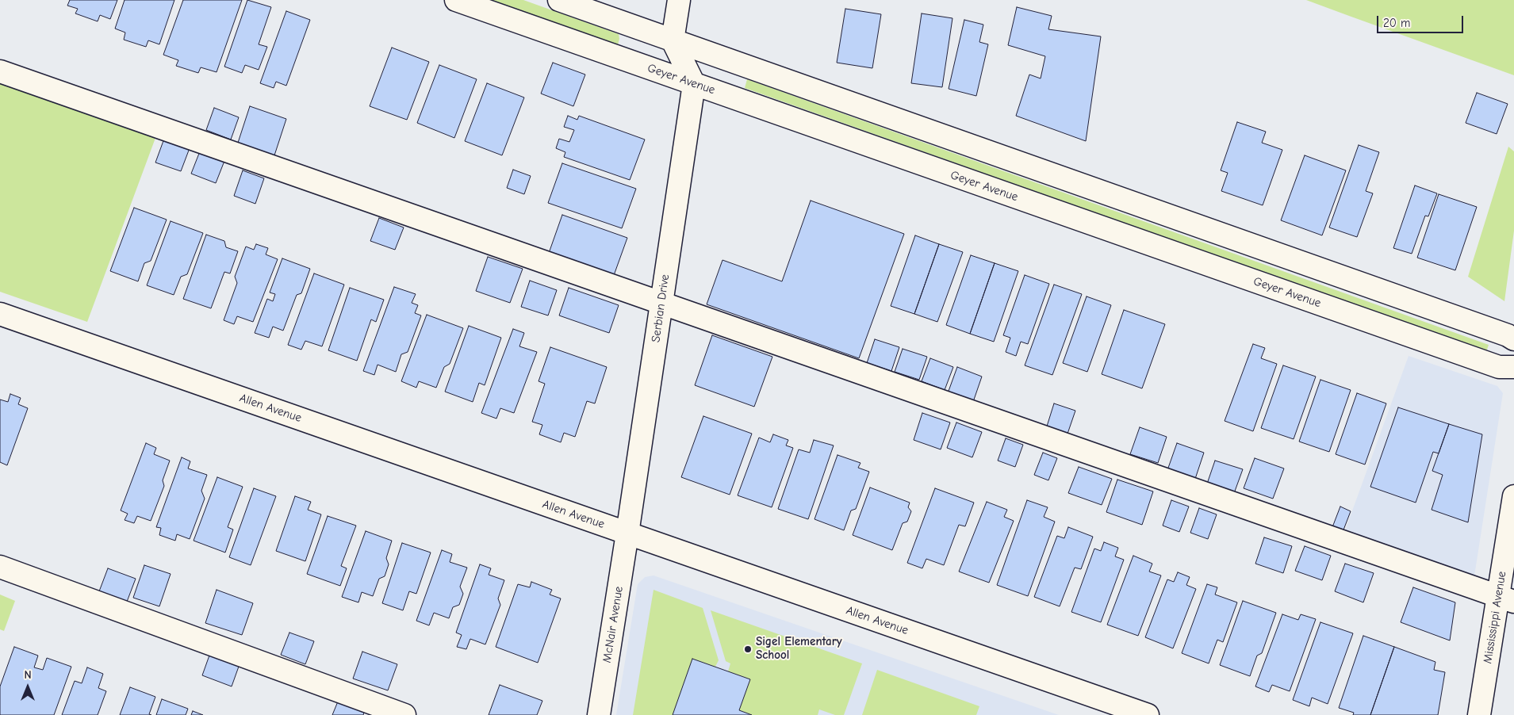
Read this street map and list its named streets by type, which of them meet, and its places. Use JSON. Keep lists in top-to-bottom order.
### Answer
{
  "streets": {
    "street": [
      "Geyer Avenue",
      "Serbian Drive",
      "Allen Avenue",
      "Mississippi Avenue",
      "McNair Avenue"
    ]
  },
  "crossings": [
    ["Geyer Avenue", "Serbian Drive"],
    ["Serbian Drive", "Allen Avenue"],
    ["Serbian Drive", "McNair Avenue"],
    ["Allen Avenue", "McNair Avenue"]
  ],
  "places": ["Sigel Elementary School"],
  "scale_bar": "20 m",
  "north": "top"
}
